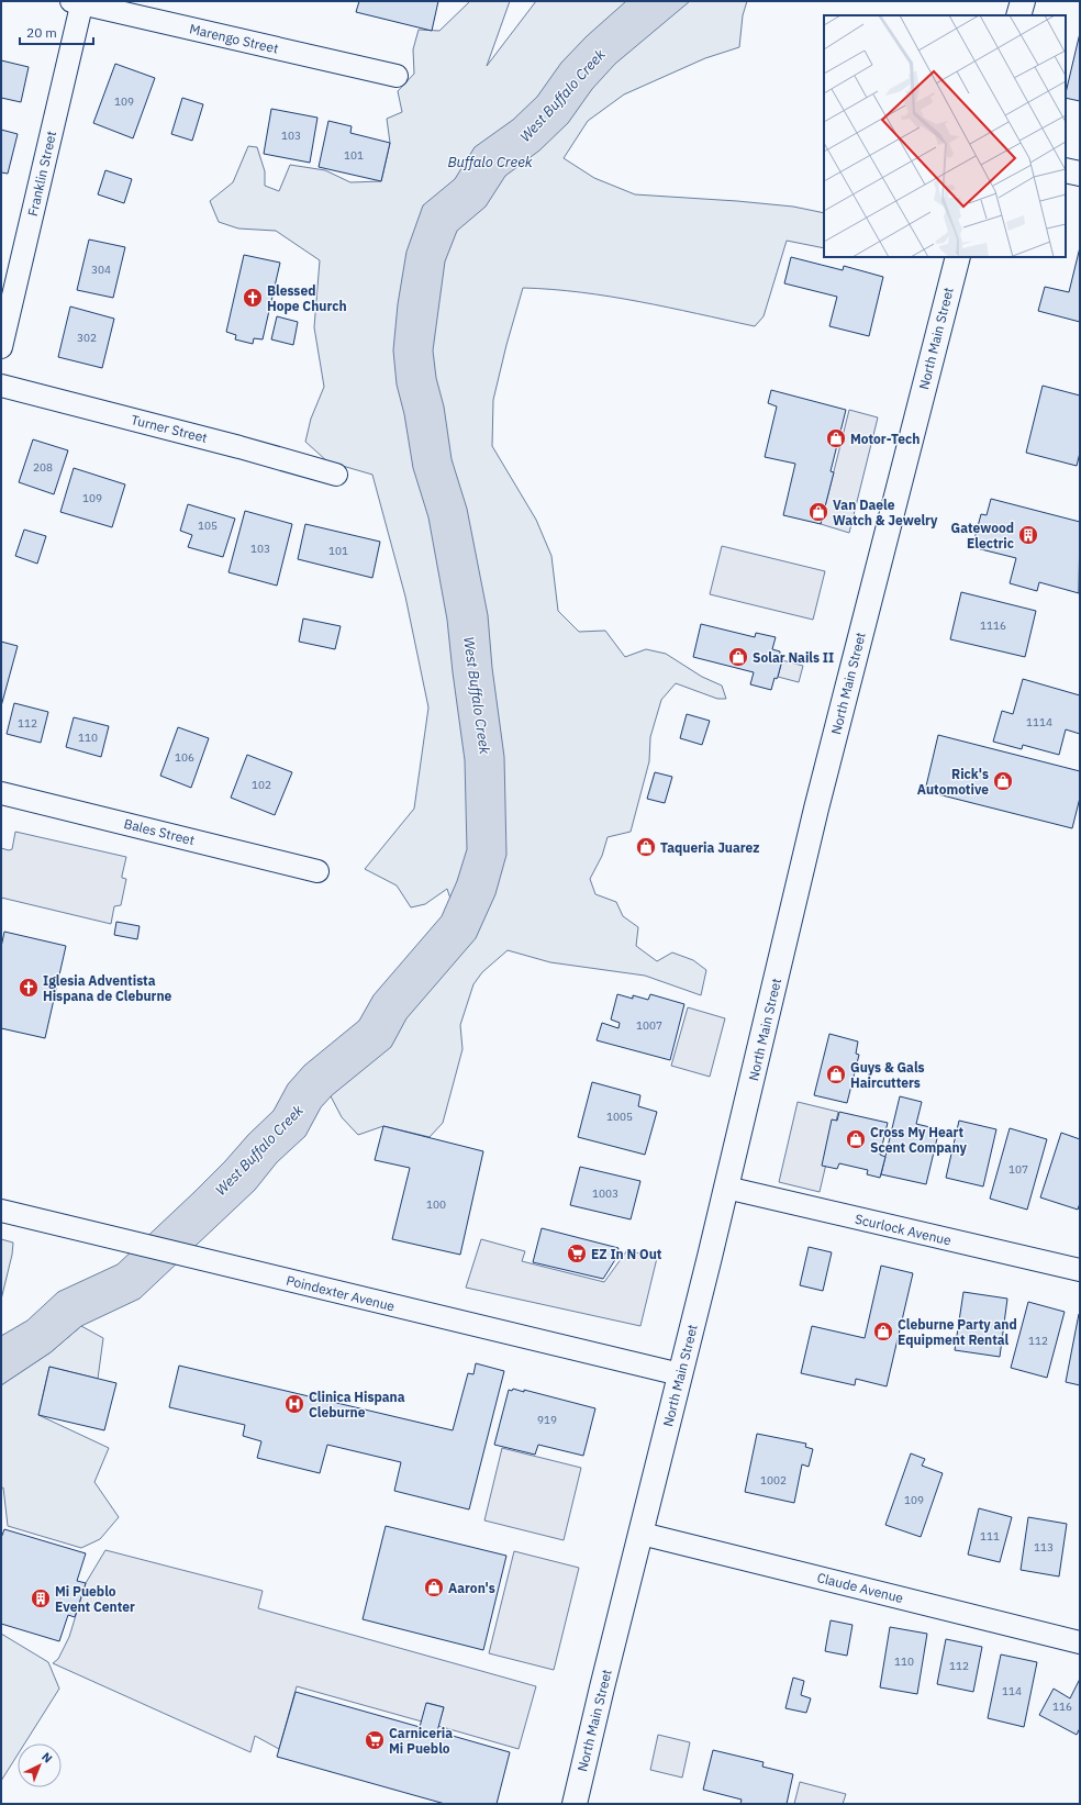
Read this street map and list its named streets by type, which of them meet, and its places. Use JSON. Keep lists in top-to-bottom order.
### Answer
{
  "streets": {
    "main road": ["North Main Street"],
    "street": [
      "Marengo Street",
      "Franklin Street",
      "Turner Street",
      "Bales Street",
      "Scurlock Avenue",
      "Poindexter Avenue",
      "Claude Avenue"
    ]
  },
  "crossings": [
    ["Marengo Street", "Franklin Street"],
    ["North Main Street", "Scurlock Avenue"],
    ["North Main Street", "Poindexter Avenue"],
    ["North Main Street", "Claude Avenue"]
  ],
  "water": ["West Buffalo Creek", "Buffalo Creek"],
  "places": {
    "church": ["Blessed Hope Church", "Iglesia Adventista Hispana de Cleburne"],
    "shop": [
      "Motor-Tech",
      "Van Daele Watch & Jewelry",
      "Solar Nails II",
      "Rick's Automotive",
      "Taqueria Juarez",
      "Guys & Gals Haircutters",
      "Cross My Heart Scent Company",
      "Cleburne Party and Equipment Rental",
      "Aaron's"
    ],
    "building": ["Gatewood Electric", "Mi Pueblo Event Center"],
    "supermarket": ["EZ In N Out", "Carniceria Mi Pueblo"],
    "hospital": ["Clinica Hispana Cleburne"]
  },
  "house_numbers": [
    "109",
    "103",
    "101",
    "304",
    "302",
    "208",
    "109",
    "105",
    "103",
    "101",
    "1116",
    "1114",
    "112",
    "110",
    "106",
    "102",
    "1007",
    "1005",
    "107",
    "1003",
    "100",
    "112",
    "919",
    "1002",
    "109",
    "111",
    "113",
    "110",
    "112",
    "114",
    "116"
  ],
  "scale_bar": "20 m",
  "north": "top right"
}
